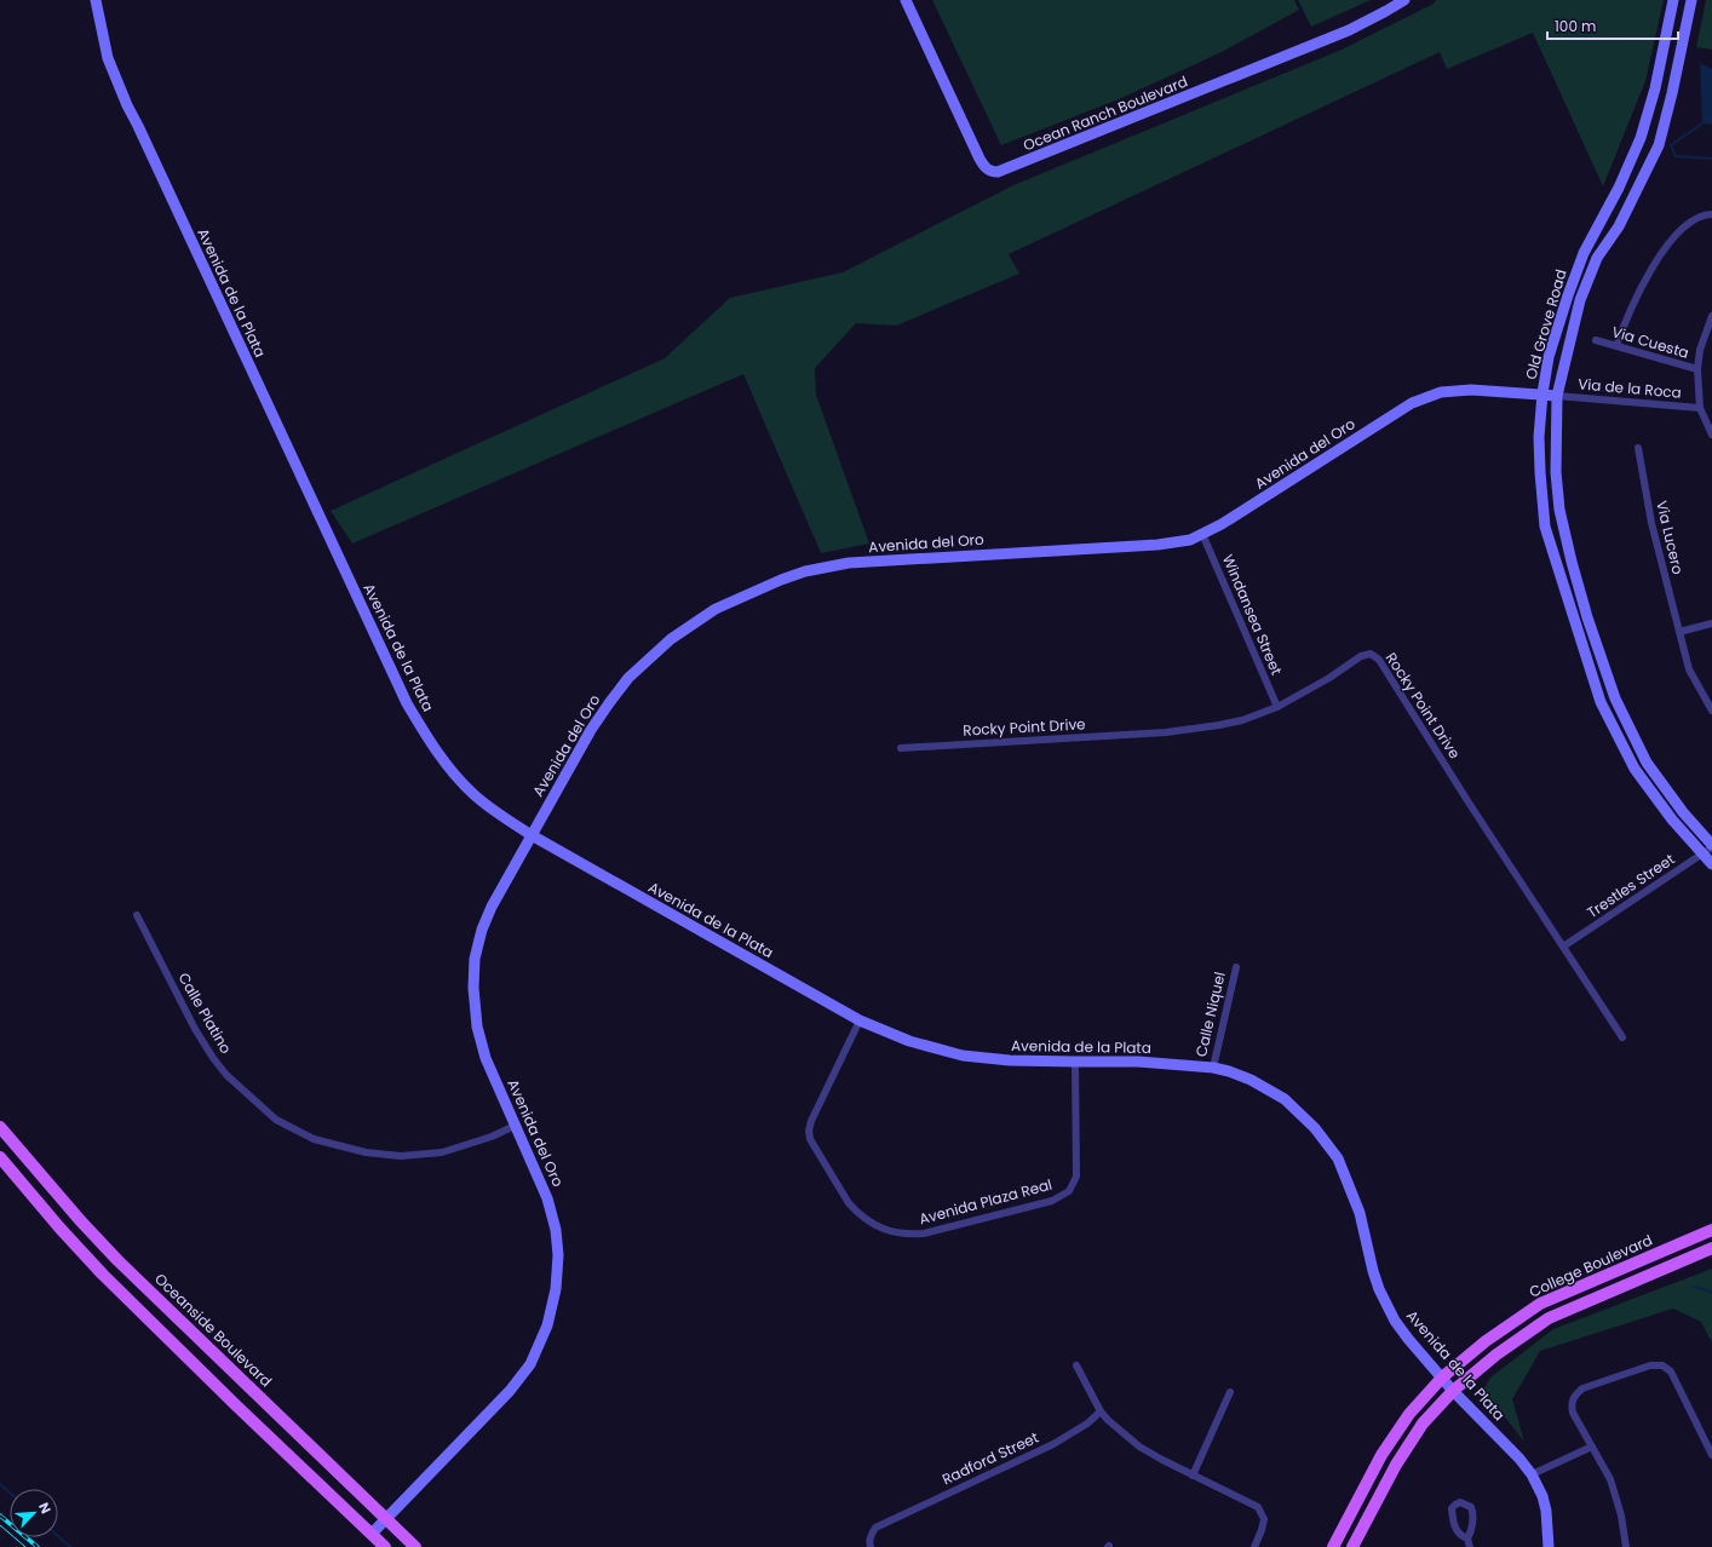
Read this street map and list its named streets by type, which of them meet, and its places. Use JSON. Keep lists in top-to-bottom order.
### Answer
{
  "streets": {
    "main road": ["College Boulevard", "Oceanside Boulevard"],
    "street": [
      "Ocean Ranch Boulevard",
      "Avenida de la Plata",
      "Old Grove Road",
      "Via Cuesta",
      "Via de la Roca",
      "Avenida del Oro",
      "Via Lucero",
      "Windansea Street",
      "Rocky Point Drive",
      "Trestles Street",
      "Calle Platino",
      "Calle Niquel",
      "Avenida Plaza Real",
      "Radford Street"
    ]
  },
  "crossings": [
    ["Avenida de la Plata", "Avenida del Oro"],
    ["Avenida de la Plata", "Calle Niquel"],
    ["Avenida de la Plata", "Avenida Plaza Real"],
    ["Avenida de la Plata", "College Boulevard"],
    ["Old Grove Road", "Via de la Roca"],
    ["Old Grove Road", "Avenida del Oro"],
    ["Old Grove Road", "Trestles Street"],
    ["Via de la Roca", "Avenida del Oro"],
    ["Avenida del Oro", "Windansea Street"],
    ["Avenida del Oro", "Calle Platino"],
    ["Avenida del Oro", "Oceanside Boulevard"],
    ["Windansea Street", "Rocky Point Drive"],
    ["Rocky Point Drive", "Trestles Street"]
  ],
  "scale_bar": "100 m",
  "north": "top right"
}
